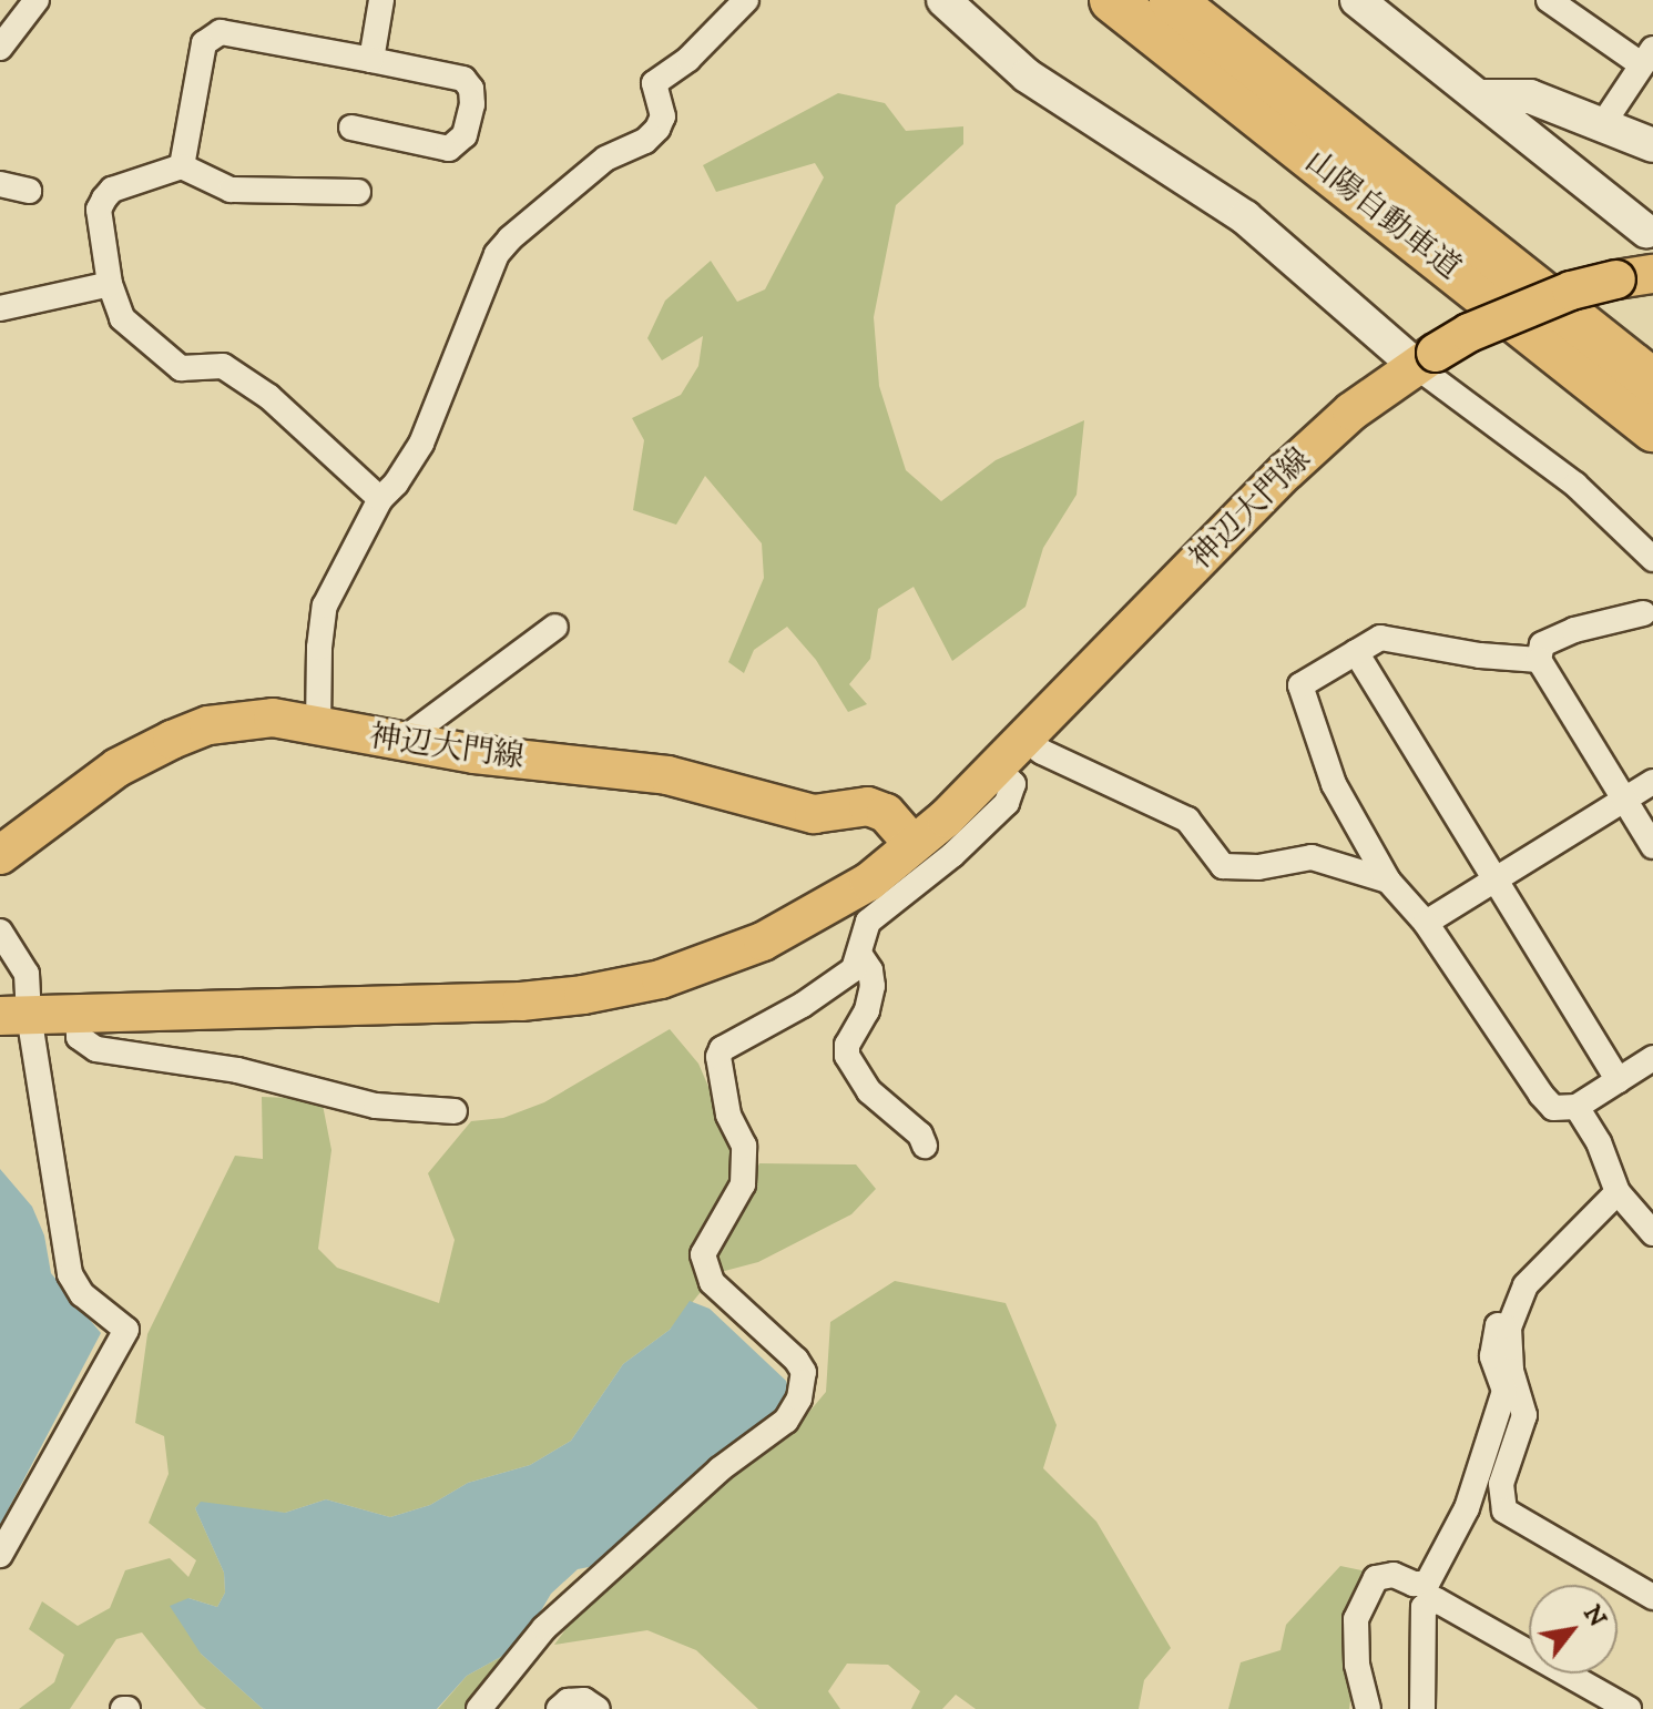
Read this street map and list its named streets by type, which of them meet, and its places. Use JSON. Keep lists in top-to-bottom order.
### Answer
{
  "streets": {
    "highway": ["山陽自動車道"],
    "main road": ["神辺大門線"]
  },
  "north": "top right"
}
